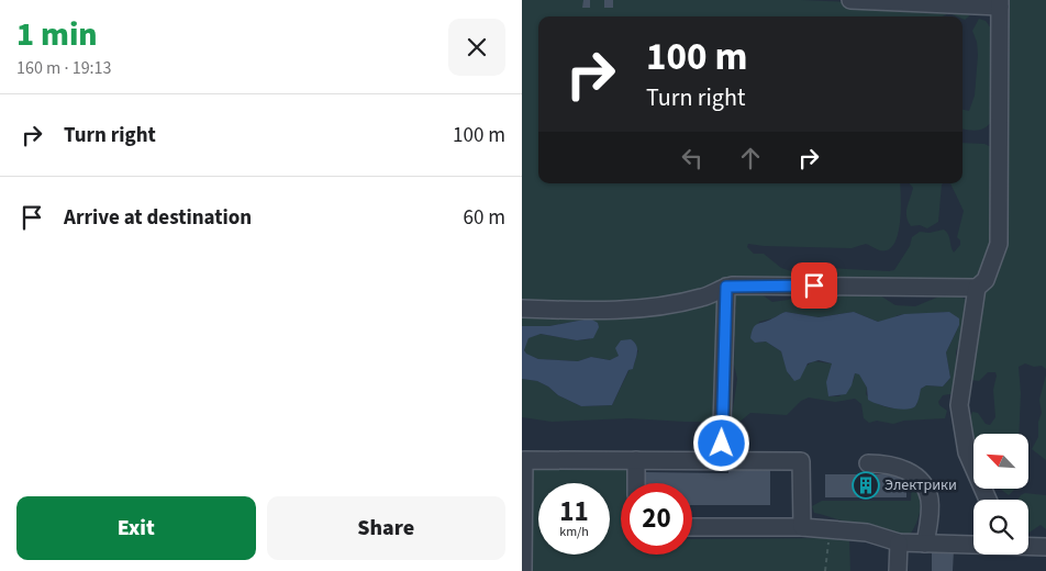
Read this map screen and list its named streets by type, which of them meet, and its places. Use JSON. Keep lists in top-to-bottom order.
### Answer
{
  "places": {
    "building": ["Электрики"]
  },
  "north": "top left",
  "page": {
    "heading": ["1 min", "160 m · 19:13"],
    "turn": ["100 m", "Turn right"],
    "list": [
      {
        "name": "Turn right",
        "value": "100 m"
      },
      {
        "name": "Arrive at destination",
        "value": "60 m"
      }
    ],
    "speed": "11 km/h",
    "limit": "20",
    "buttons": ["Exit", "Share"]
  }
}
